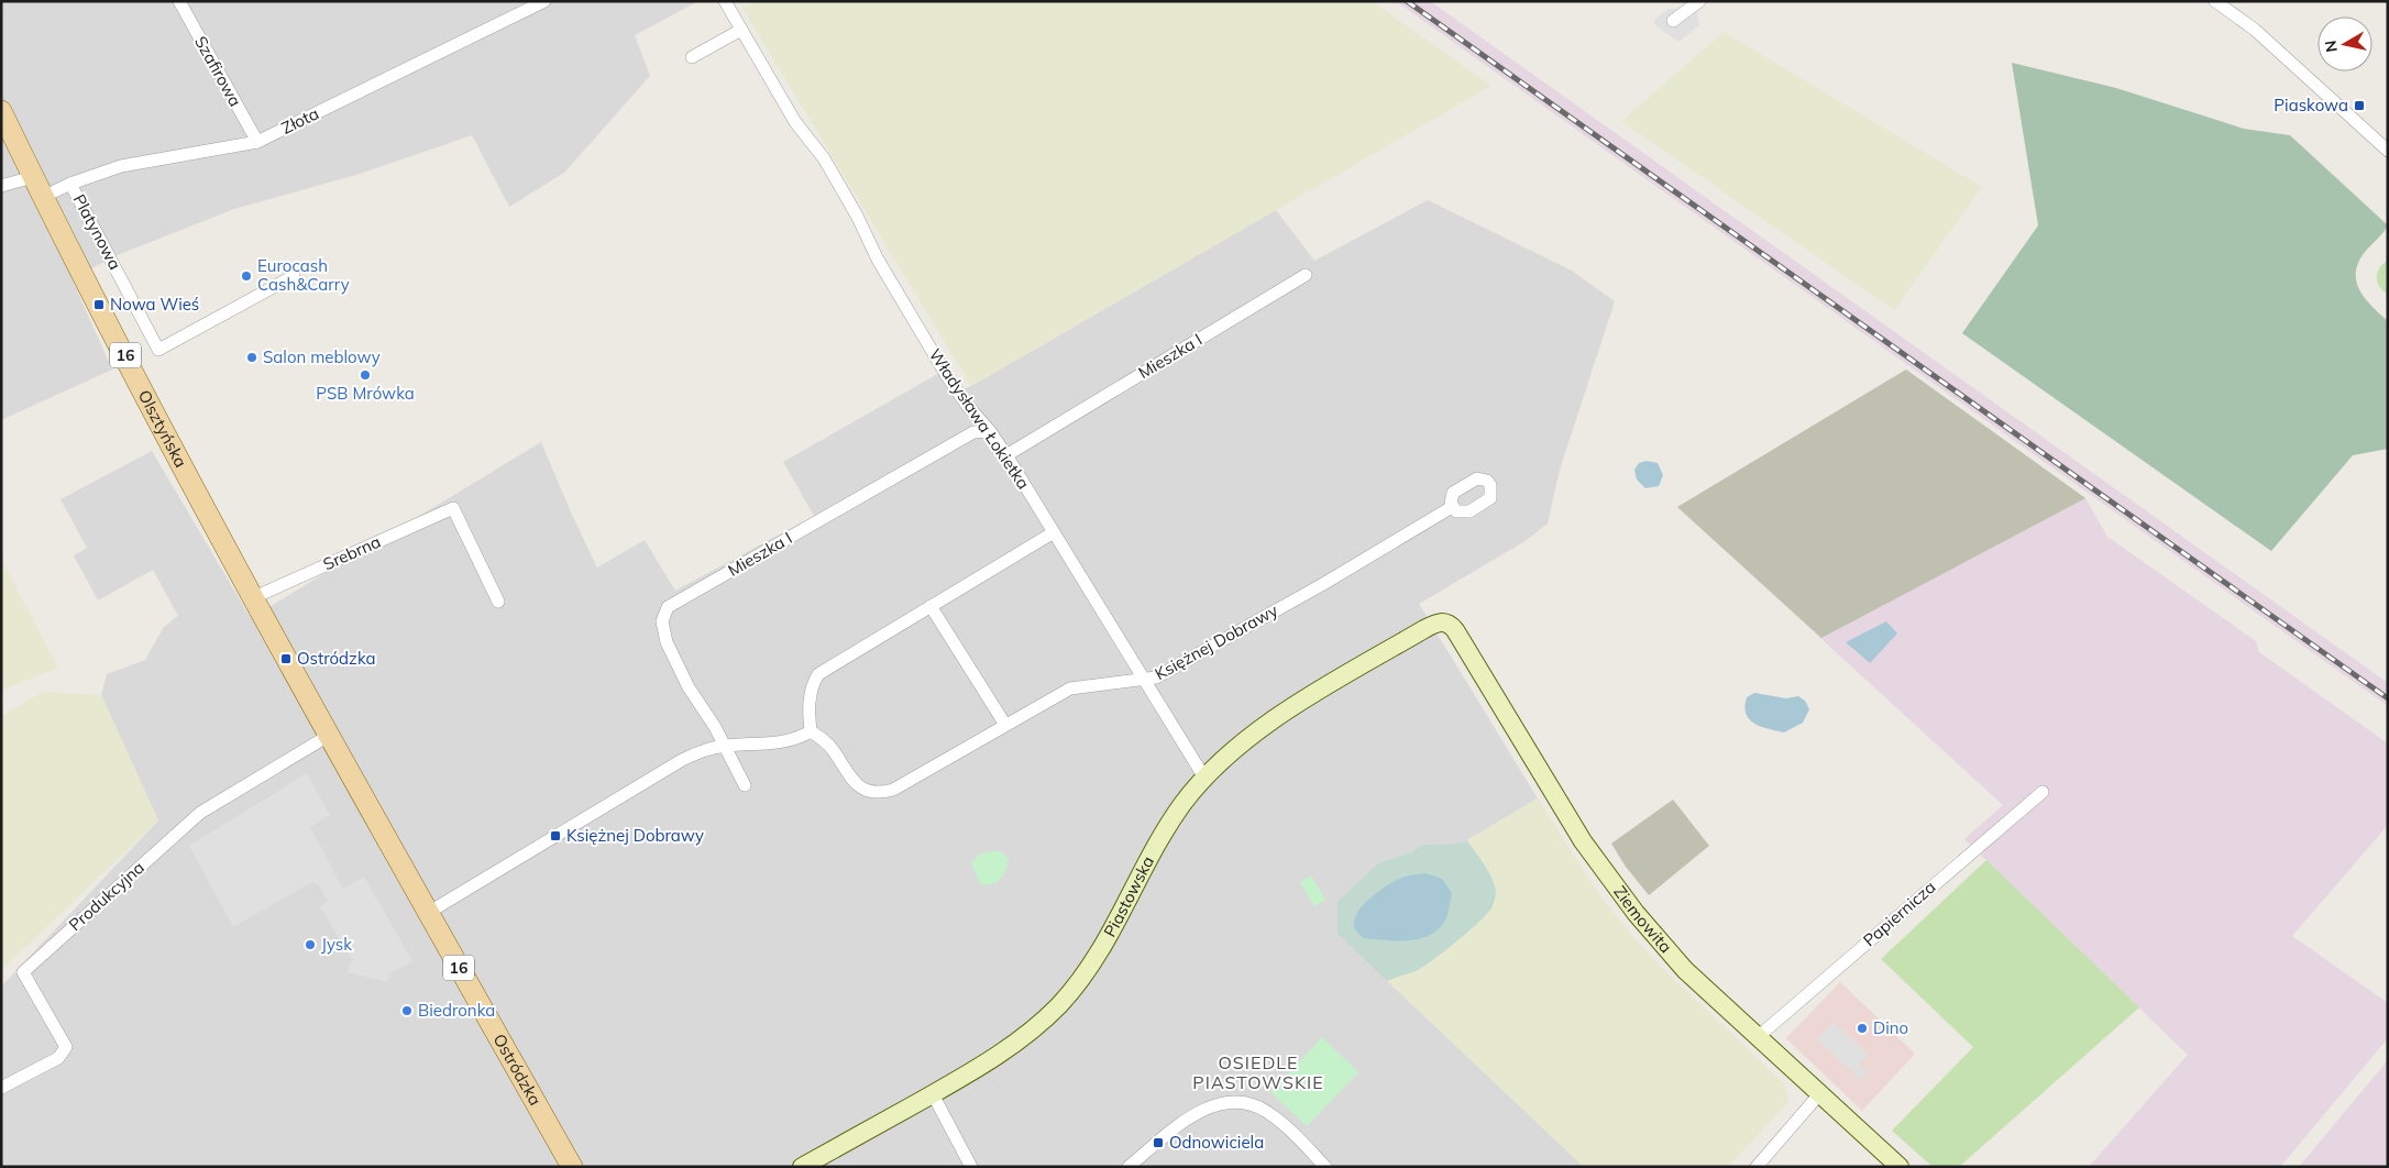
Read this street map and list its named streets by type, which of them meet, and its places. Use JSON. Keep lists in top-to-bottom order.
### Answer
{
  "streets": {
    "main road": ["16", "Olsztyńska", "Ostródzka"],
    "street": [
      "Szafirowa",
      "Złota",
      "Platynowa",
      "Mieszka I",
      "Władysława Łokietka",
      "Srebrna",
      "Księżnej Dobrawy",
      "Produkcyjna",
      "Piastowska",
      "Papiernicza",
      "Ziemowita"
    ]
  },
  "crossings": [
    ["Szafirowa", "Złota"],
    ["Złota", "Platynowa"],
    ["Złota", "Olsztyńska"],
    ["Mieszka I", "Władysława Łokietka"],
    ["Władysława Łokietka", "Księżnej Dobrawy"],
    ["Władysława Łokietka", "Piastowska"],
    ["Olsztyńska", "Srebrna"],
    ["Olsztyńska", "Ostródzka"],
    ["Srebrna", "Ostródzka"],
    ["Produkcyjna", "Ostródzka"],
    ["Piastowska", "Ziemowita"],
    ["Papiernicza", "Ziemowita"]
  ],
  "districts": ["OSIEDLE PIASTOWSKIE"],
  "places": {
    "transit": [
      "Piaskowa",
      "Nowa Wieś",
      "Ostródzka",
      "Księżnej Dobrawy",
      "Odnowiciela"
    ],
    "other": [
      "Eurocash Cash&Carry",
      "Salon meblowy",
      "PSB Mrówka",
      "Jysk",
      "Biedronka",
      "Dino"
    ]
  },
  "north": "left"
}
